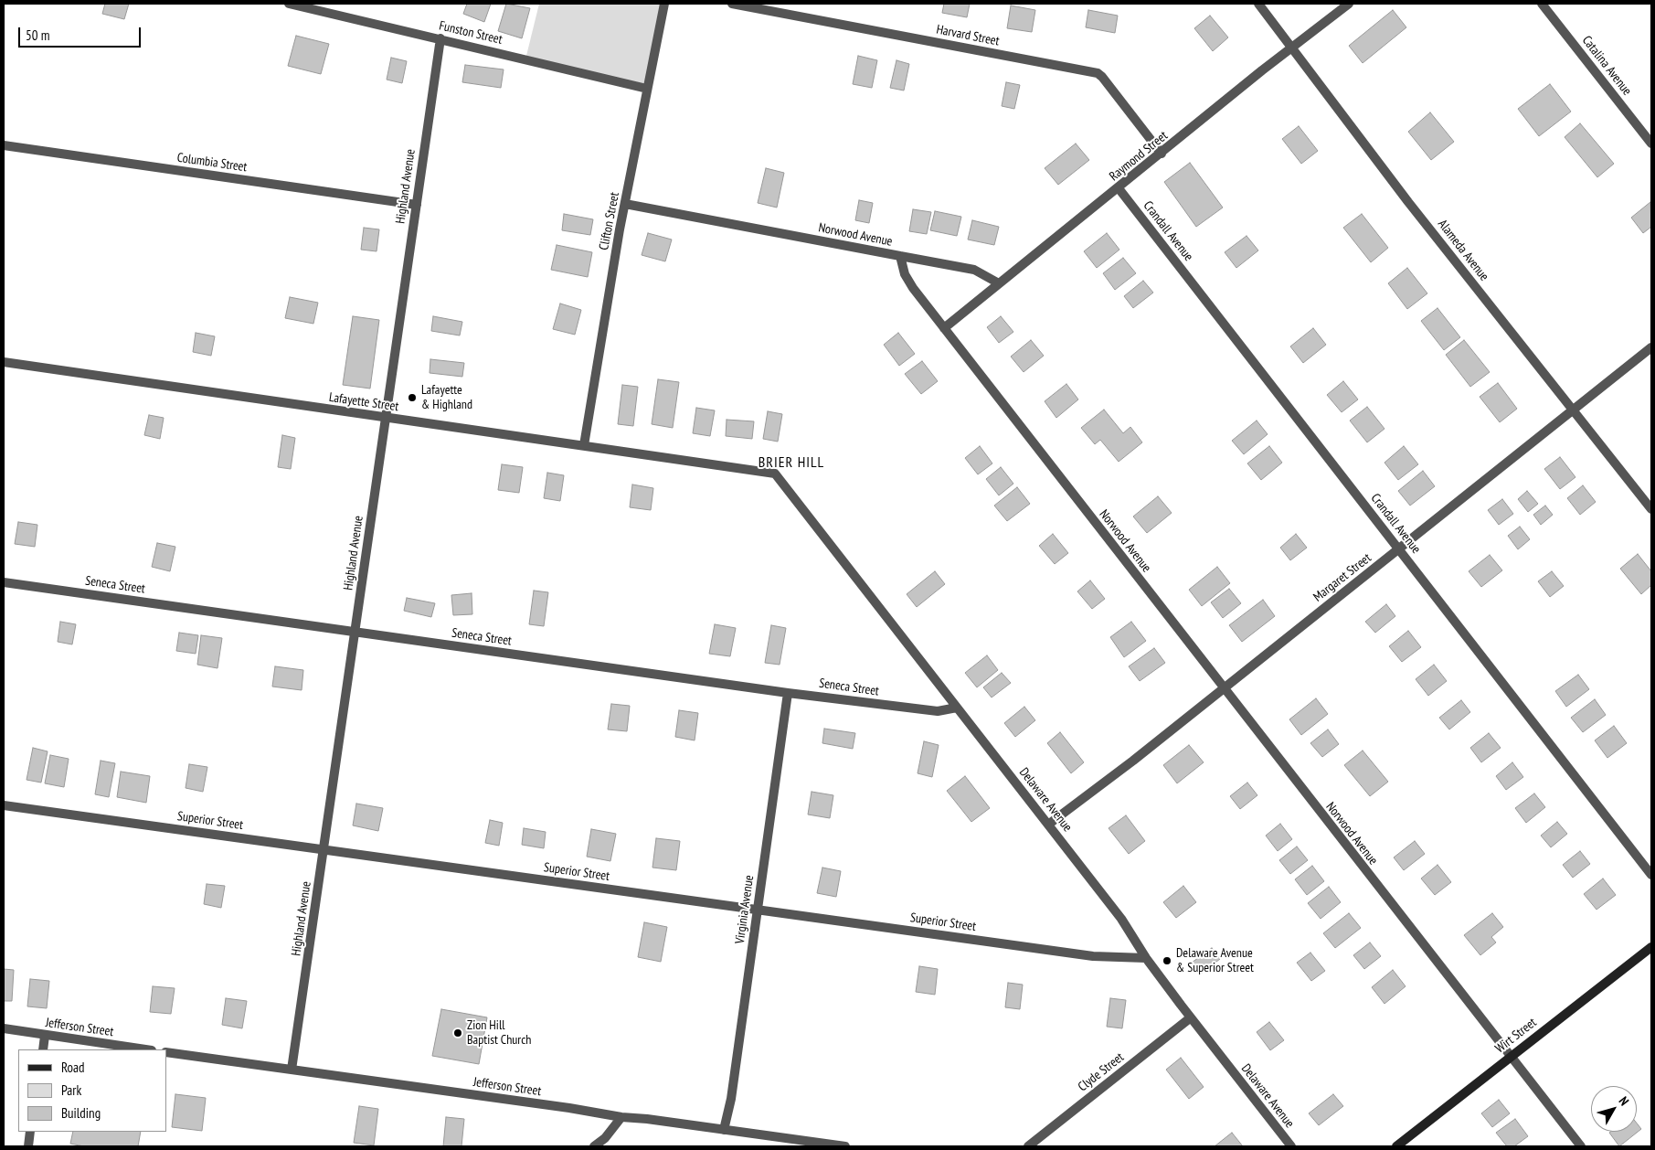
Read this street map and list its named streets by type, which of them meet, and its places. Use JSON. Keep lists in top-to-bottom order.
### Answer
{
  "streets": {
    "main road": ["Wirt Street"],
    "street": [
      "Funston Street",
      "Harvard Street",
      "Catalina Avenue",
      "Raymond Street",
      "Columbia Street",
      "Highland Avenue",
      "Clifton Street",
      "Crandall Avenue",
      "Norwood Avenue",
      "Alameda Avenue",
      "Lafayette Street",
      "Margaret Street",
      "Seneca Street",
      "Delaware Avenue",
      "Superior Street",
      "Virginia Avenue",
      "Jefferson Street",
      "Clyde Street"
    ]
  },
  "crossings": [
    ["Funston Street", "Highland Avenue"],
    ["Funston Street", "Clifton Street"],
    ["Harvard Street", "Raymond Street"],
    ["Raymond Street", "Crandall Avenue"],
    ["Raymond Street", "Norwood Avenue"],
    ["Raymond Street", "Alameda Avenue"],
    ["Columbia Street", "Highland Avenue"],
    ["Highland Avenue", "Lafayette Street"],
    ["Highland Avenue", "Seneca Street"],
    ["Highland Avenue", "Superior Street"],
    ["Highland Avenue", "Jefferson Street"],
    ["Clifton Street", "Norwood Avenue"],
    ["Clifton Street", "Lafayette Street"],
    ["Crandall Avenue", "Margaret Street"],
    ["Norwood Avenue", "Margaret Street"],
    ["Norwood Avenue", "Wirt Street"],
    ["Alameda Avenue", "Margaret Street"],
    ["Lafayette Street", "Delaware Avenue"],
    ["Margaret Street", "Delaware Avenue"],
    ["Seneca Street", "Delaware Avenue"],
    ["Seneca Street", "Virginia Avenue"],
    ["Delaware Avenue", "Superior Street"],
    ["Delaware Avenue", "Clyde Street"],
    ["Superior Street", "Virginia Avenue"],
    ["Virginia Avenue", "Jefferson Street"]
  ],
  "districts": ["BRIER HILL"],
  "places": ["Lafayette & Highland", "Delaware Avenue & Superior Street", "Zion Hill Baptist Church"],
  "legend": ["Road", "Park", "Building"],
  "scale_bar": "50 m",
  "north": "top right"
}
